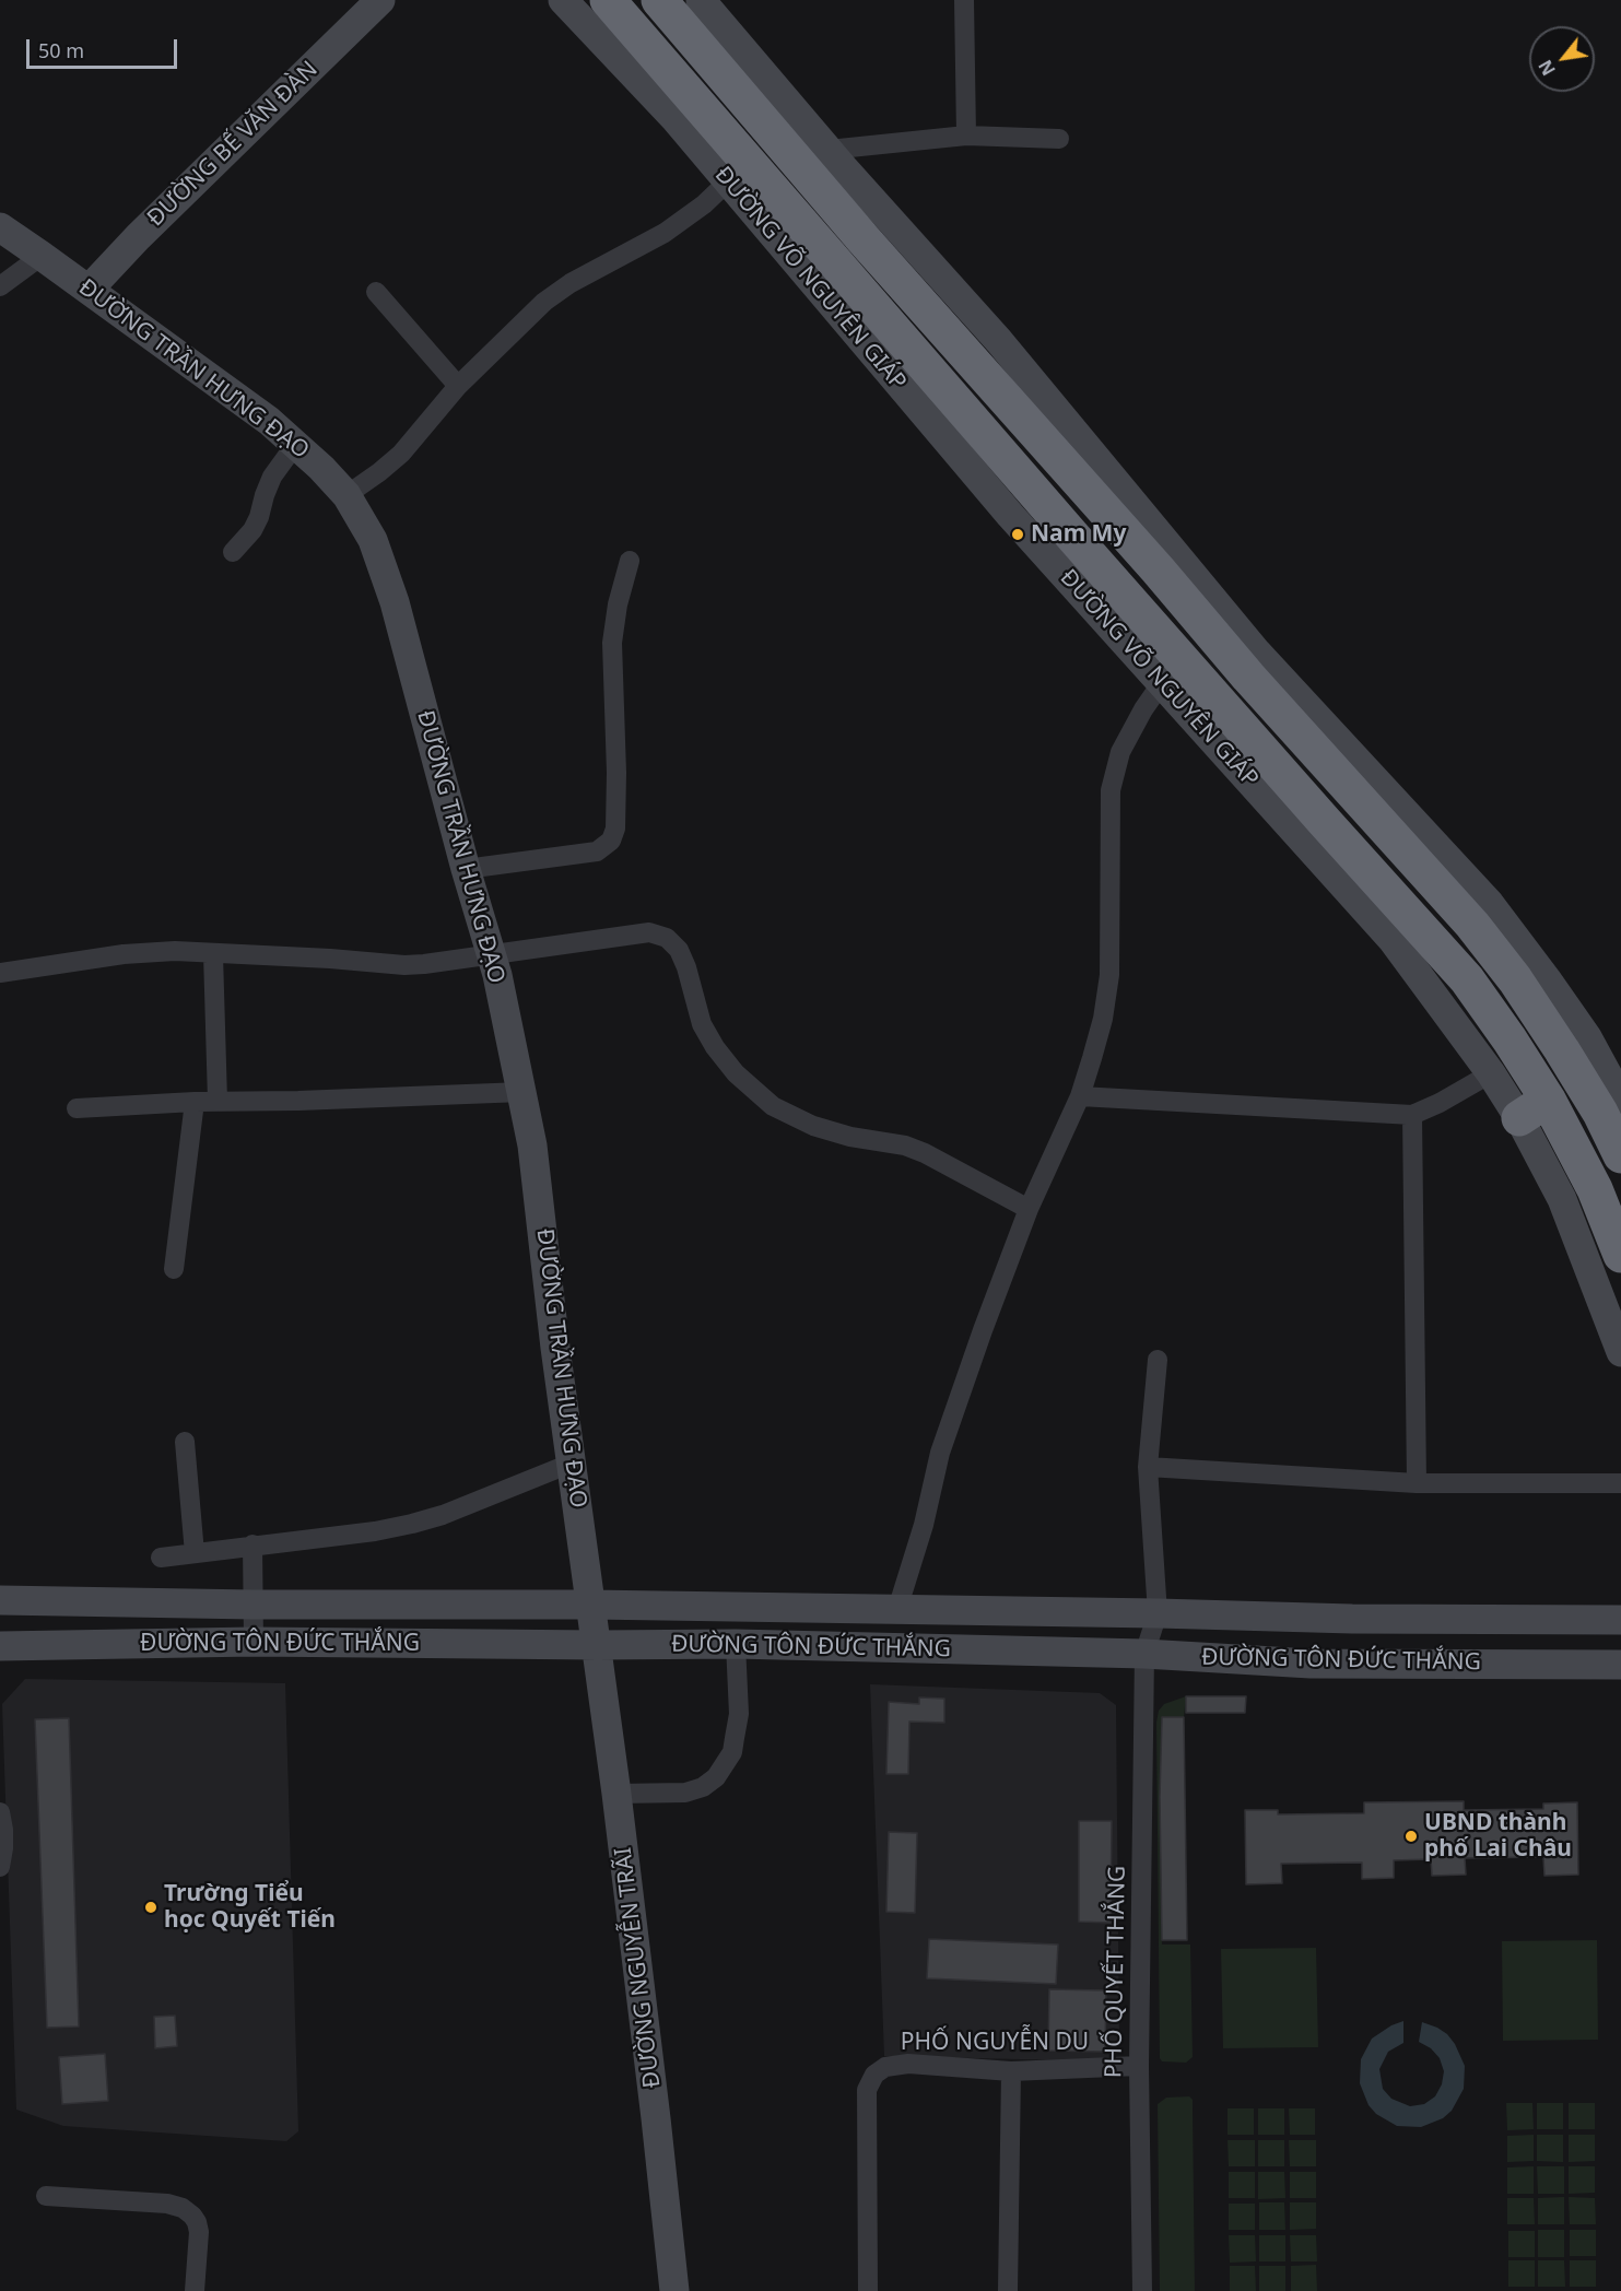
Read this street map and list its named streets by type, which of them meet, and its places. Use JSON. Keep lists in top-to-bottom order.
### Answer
{
  "streets": {
    "highway": ["ĐƯỜNG VÕ NGUYÊN GIÁP"],
    "street": [
      "ĐƯỜNG BẾ VĂN ĐÀN",
      "ĐƯỜNG TRẦN HƯNG ĐẠO",
      "ĐƯỜNG TÔN ĐỨC THẮNG",
      "ĐƯỜNG NGUYỄN TRÃI",
      "PHỐ QUYẾT THẮNG",
      "PHỐ NGUYỄN DU"
    ]
  },
  "crossings": [
    ["ĐƯỜNG BẾ VĂN ĐÀN", "ĐƯỜNG TRẦN HƯNG ĐẠO"],
    ["ĐƯỜNG TRẦN HƯNG ĐẠO", "ĐƯỜNG TÔN ĐỨC THẮNG"],
    ["ĐƯỜNG TRẦN HƯNG ĐẠO", "ĐƯỜNG NGUYỄN TRÃI"],
    ["ĐƯỜNG TÔN ĐỨC THẮNG", "ĐƯỜNG NGUYỄN TRÃI"],
    ["ĐƯỜNG TÔN ĐỨC THẮNG", "PHỐ QUYẾT THẮNG"],
    ["PHỐ QUYẾT THẮNG", "PHỐ NGUYỄN DU"]
  ],
  "places": ["Nam My", "UBND thành phố Lai Châu", "Trường Tiểu học Quyết Tiến"],
  "scale_bar": "50 m",
  "north": "bottom left"
}
